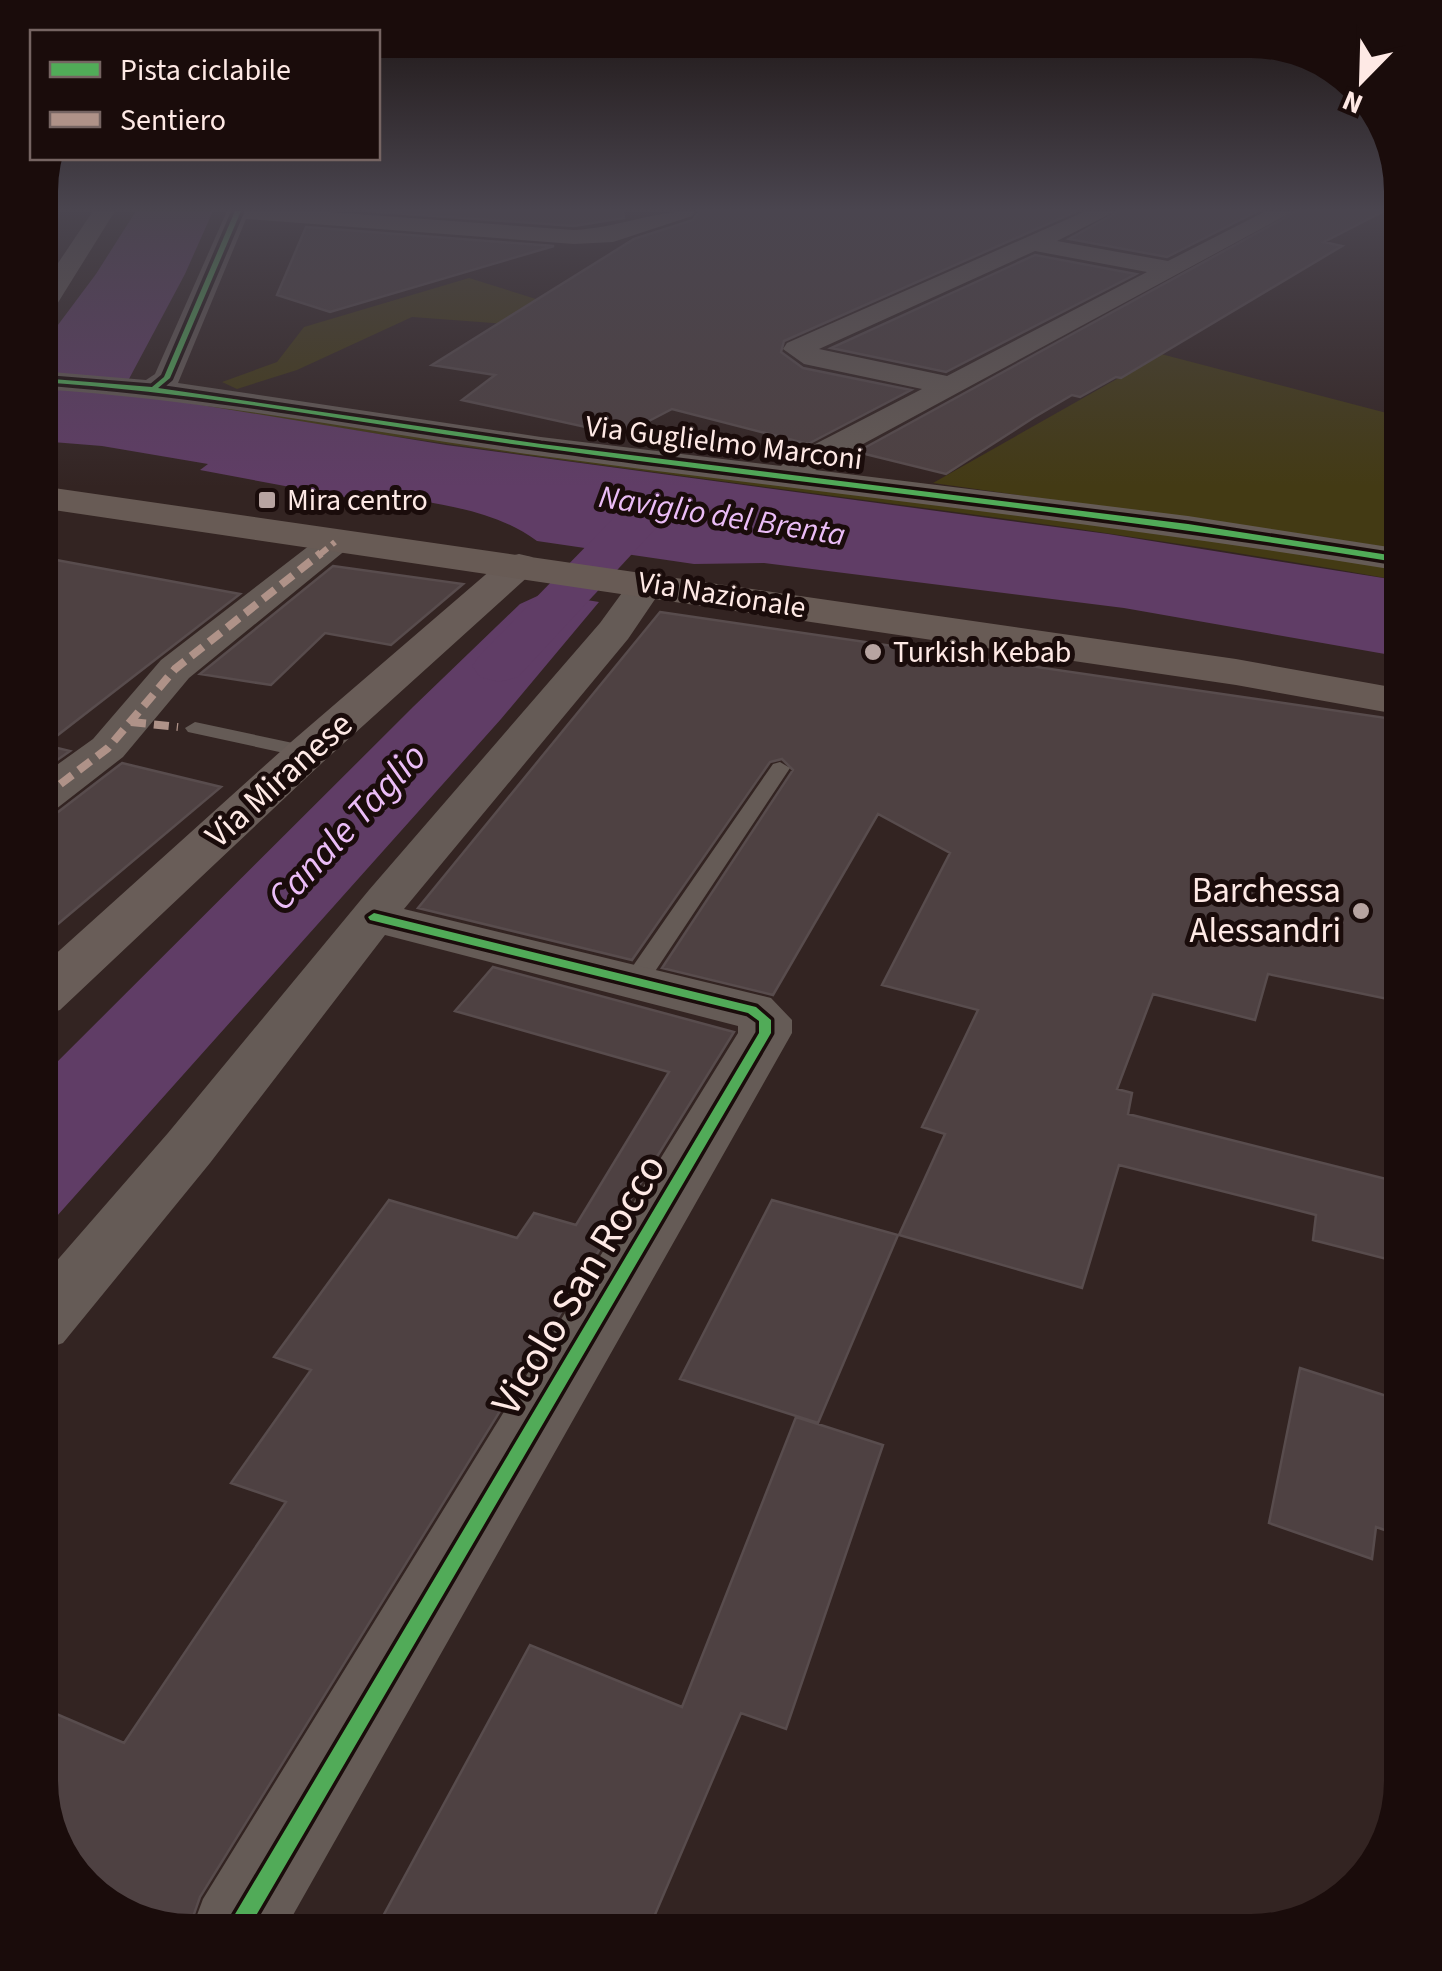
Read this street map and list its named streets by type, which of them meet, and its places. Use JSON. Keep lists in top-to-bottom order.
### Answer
{
  "streets": {
    "main road": ["Via Nazionale", "Via Miranese"],
    "street": ["Via Guglielmo Marconi", "Vicolo San Rocco"]
  },
  "crossings": [
    ["Via Nazionale", "Via Miranese"]
  ],
  "water": ["Naviglio del Brenta", "Canale Taglio"],
  "places": {
    "transit": ["Mira centro"],
    "other": ["Turkish Kebab", "Barchessa Alessandri"]
  },
  "legend": ["Pista ciclabile", "Sentiero"],
  "north": "bottom left"
}
